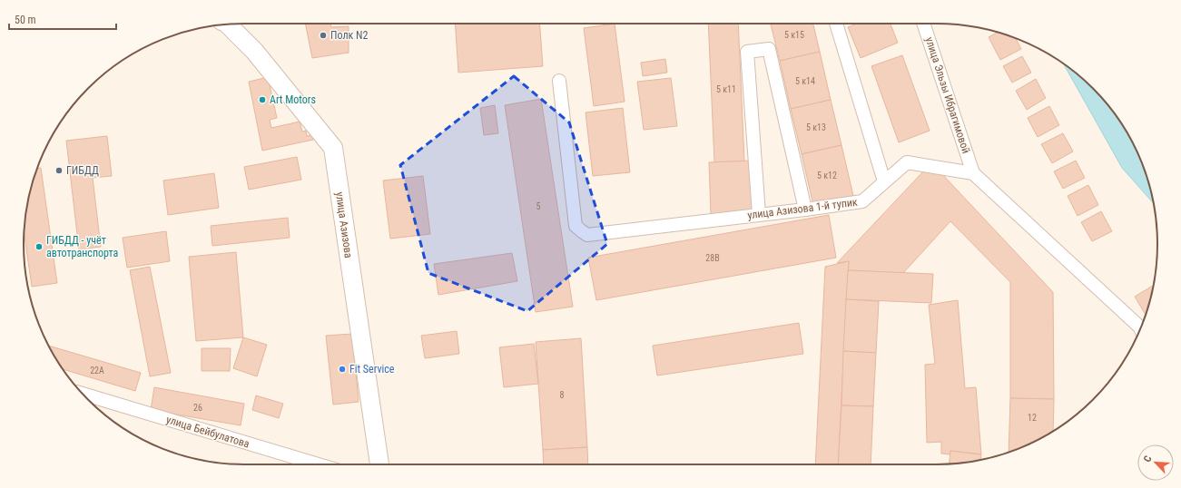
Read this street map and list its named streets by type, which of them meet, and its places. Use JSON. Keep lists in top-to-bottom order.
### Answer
{
  "streets": {
    "main road": ["улица Азизова"],
    "street": ["улица Эльзы Ибрагимовой", "улица Азизова 1-й тупик", "улица Бейбулатова"]
  },
  "crossings": [
    ["улица Эльзы Ибрагимовой", "улица Азизова 1-й тупик"]
  ],
  "places": [
    "Полк N2",
    "Art Motors",
    "ГИБДД",
    "ГИБДД - учёт автотранспорта",
    "Fit Service"
  ],
  "house_numbers": [
    "5 к15",
    "5 к14",
    "5 к11",
    "5 к13",
    "5 к12",
    "5",
    "28В",
    "22А",
    "8",
    "26",
    "12"
  ],
  "scale_bar": "50 m",
  "north": "top left"
}
